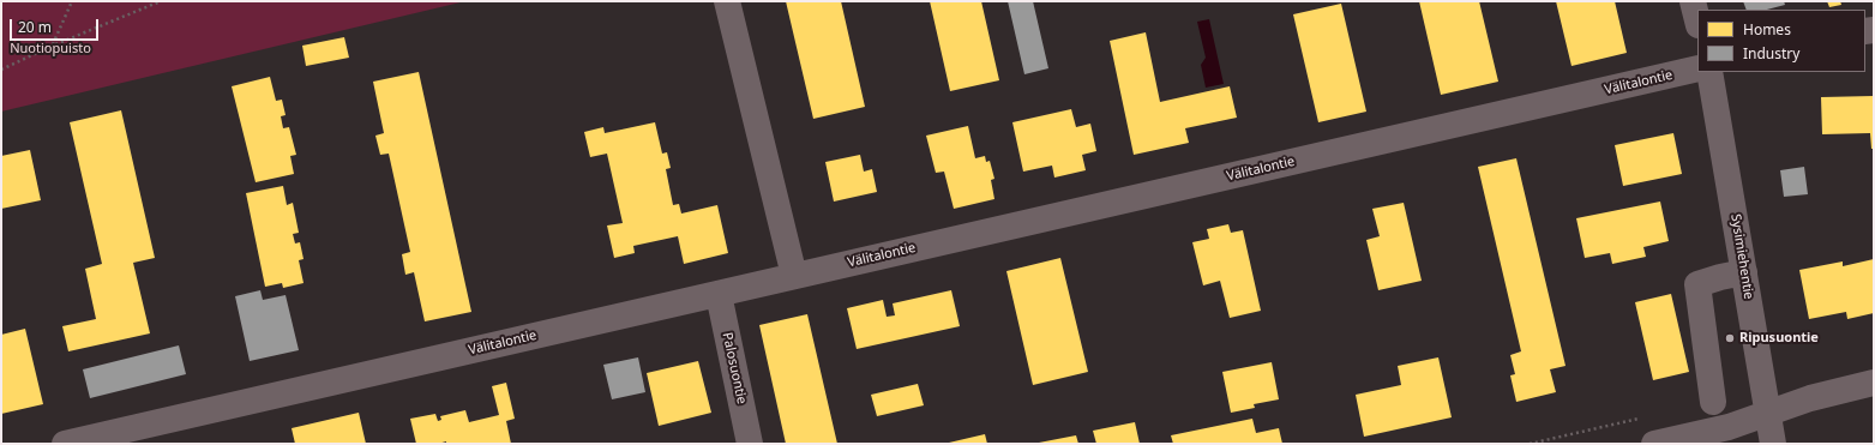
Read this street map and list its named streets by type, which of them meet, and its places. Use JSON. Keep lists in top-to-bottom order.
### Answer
{
  "streets": {
    "street": ["Välitalontie", "Sysimiehentie", "Palosuontie"]
  },
  "crossings": [
    ["Välitalontie", "Palosuontie"]
  ],
  "parks": ["Nuotiopuisto"],
  "places": ["Ripusuontie"],
  "legend": ["Homes", "Industry"],
  "scale_bar": "20 m"
}
